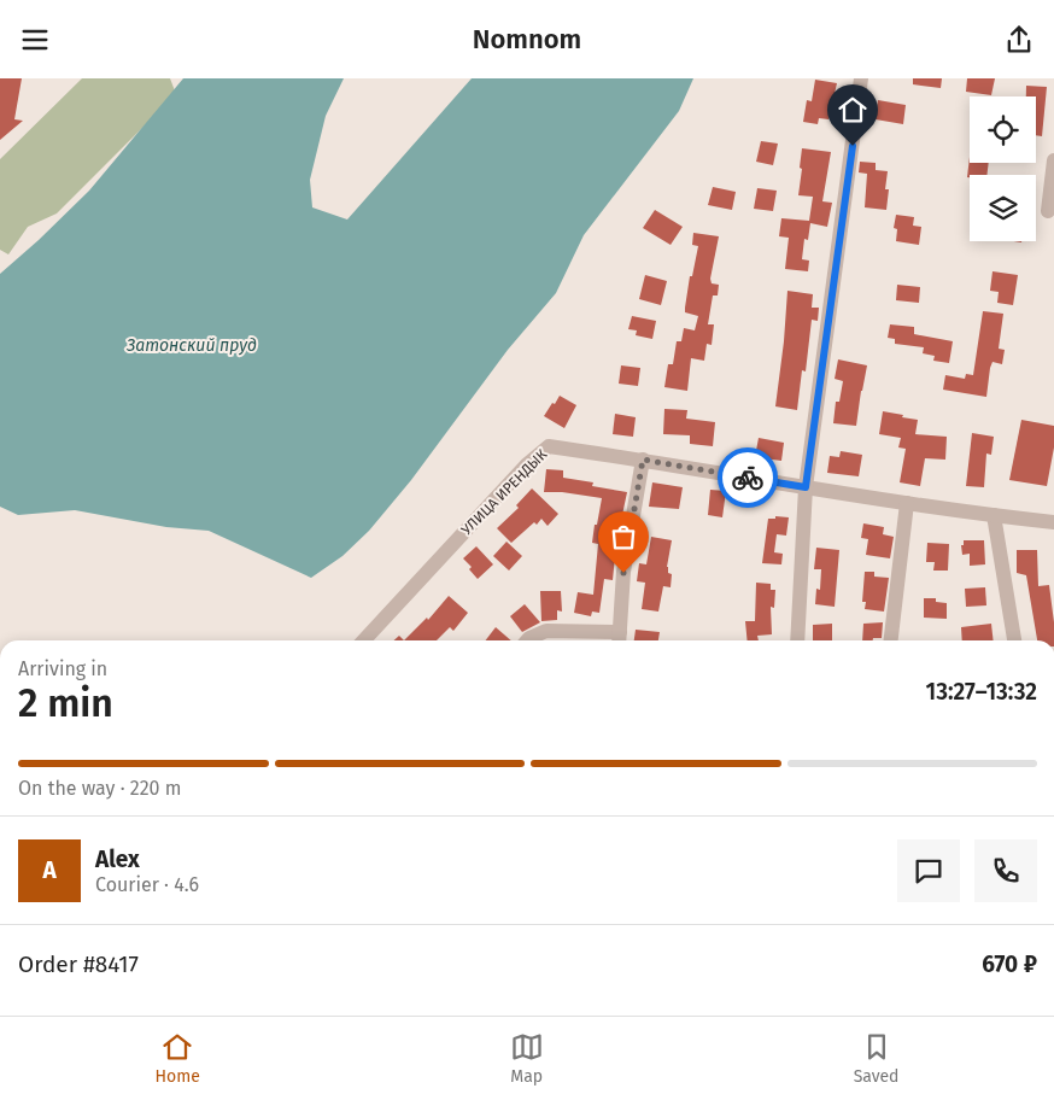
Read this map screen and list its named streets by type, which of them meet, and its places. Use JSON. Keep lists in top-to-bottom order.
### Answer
{
  "streets": {
    "street": ["УЛИЦА ИРЕНДЫК"]
  },
  "water": ["Затонский пруд"],
  "page": {
    "header": "Nomnom",
    "heading": ["2 min", "Arriving in", "13:27–13:32"],
    "panel": [
      "Alex",
      "Courier · 4.6",
      "Order #8417",
      "670 ₽"
    ],
    "bar": "On the way · 220 m",
    "round": "A",
    "tabs": ["Home", "Map", "Saved"]
  }
}
